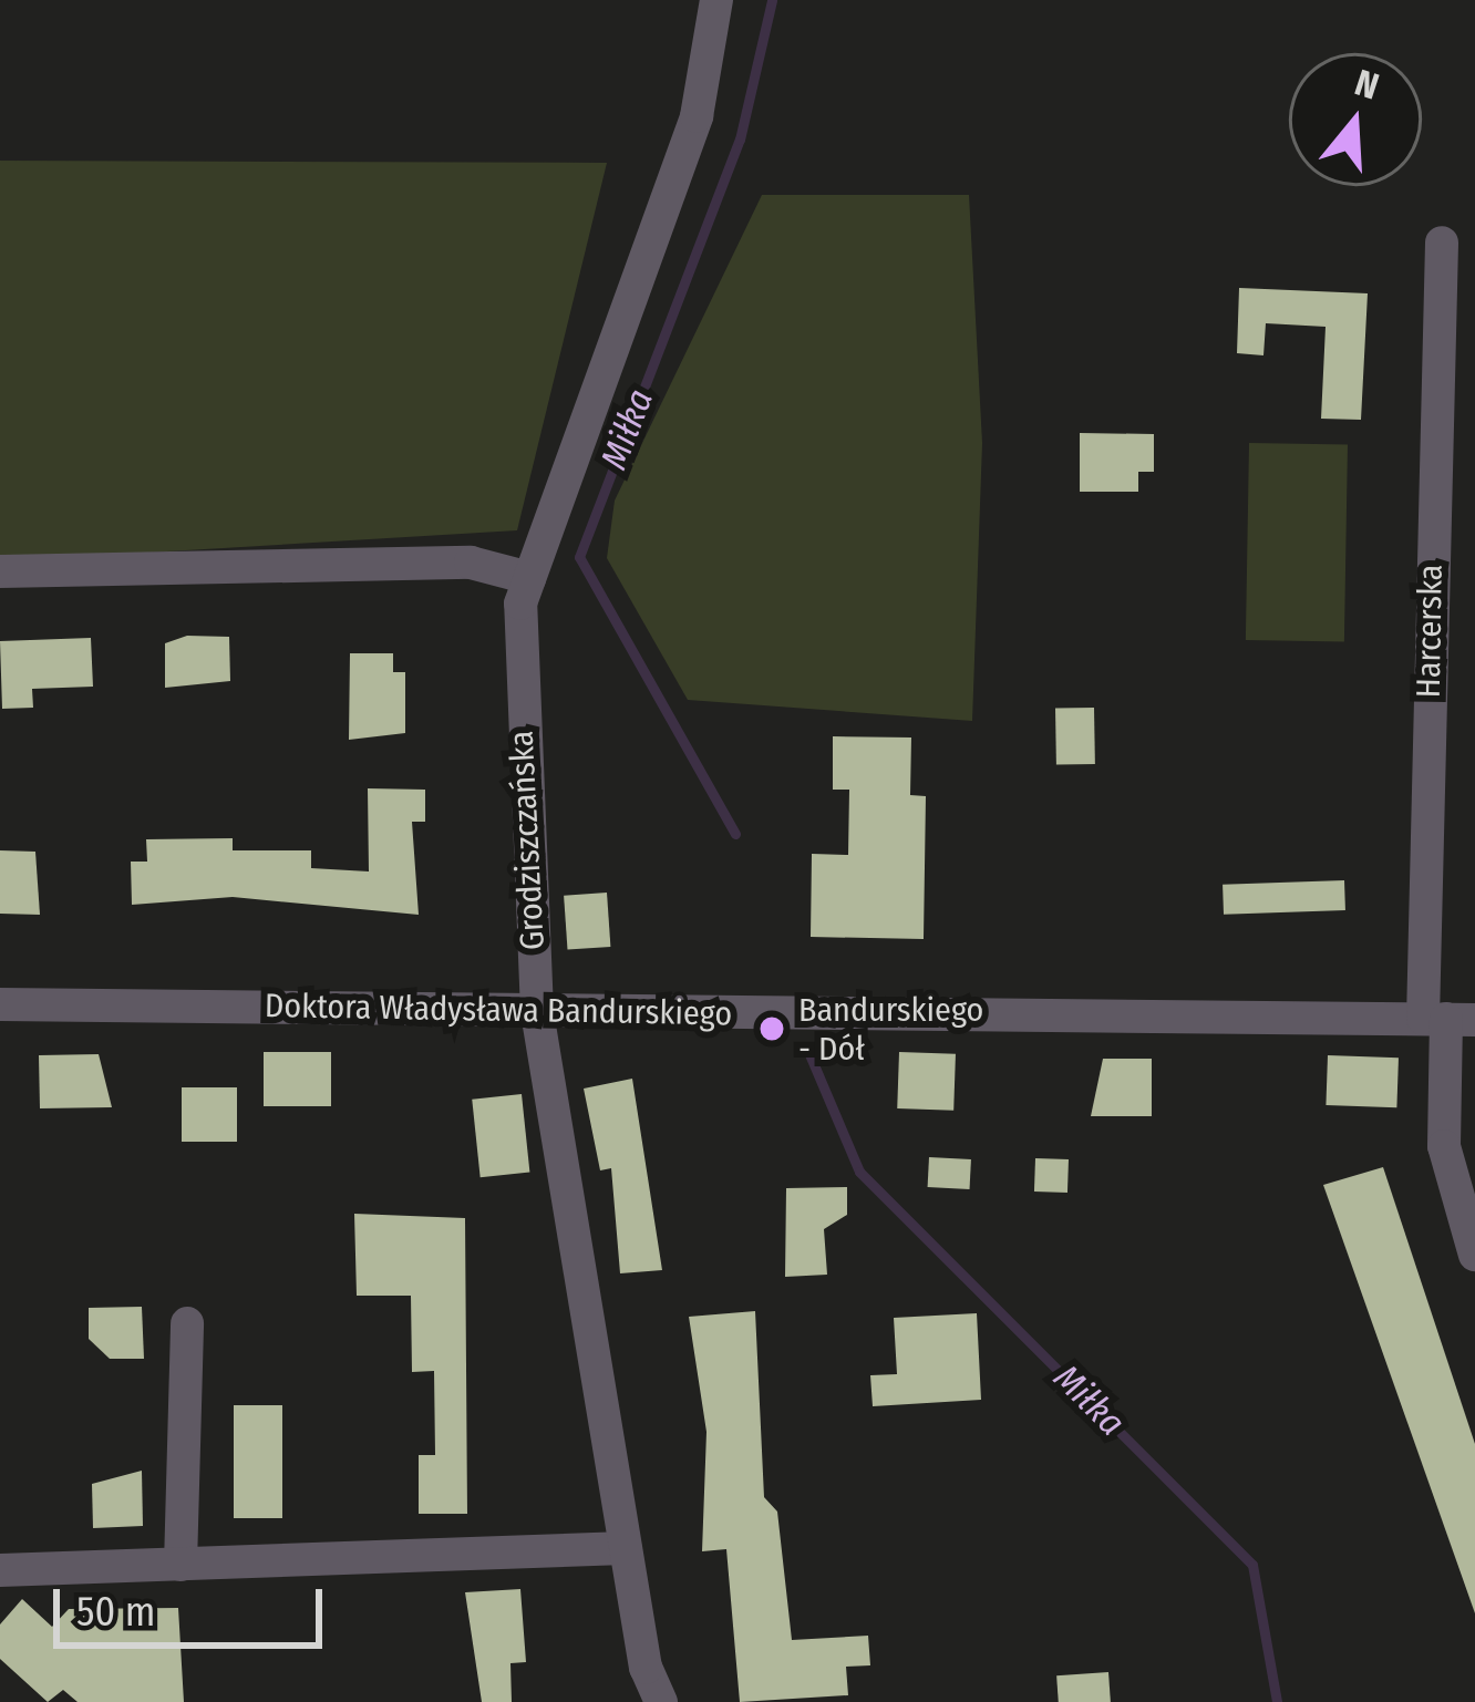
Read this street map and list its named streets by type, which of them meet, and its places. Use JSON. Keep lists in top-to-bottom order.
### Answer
{
  "streets": {
    "street": ["Harcerska", "Grodziszczańska", "Doktora Władysława Bandurskiego"]
  },
  "crossings": [
    ["Harcerska", "Doktora Władysława Bandurskiego"],
    ["Grodziszczańska", "Doktora Władysława Bandurskiego"]
  ],
  "water": ["Miłka"],
  "places": ["Bandurskiego - Dół"],
  "scale_bar": "50 m",
  "north": "top"
}
